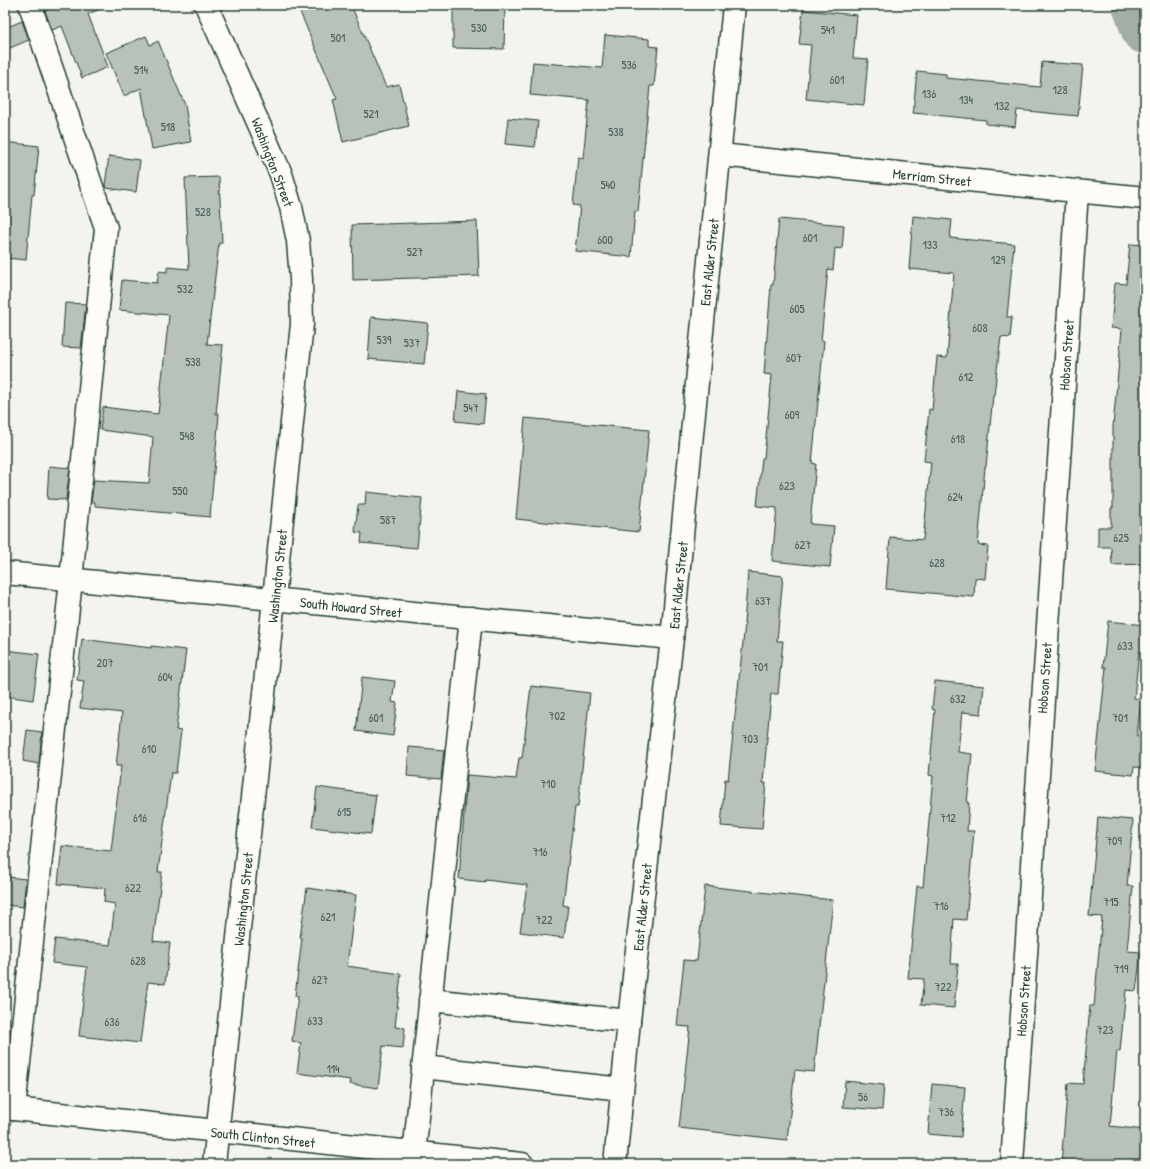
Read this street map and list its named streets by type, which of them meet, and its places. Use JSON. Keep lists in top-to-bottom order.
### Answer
{
  "streets": {
    "street": [
      "Washington Street",
      "Merriam Street",
      "East Alder Street",
      "Hobson Street",
      "South Howard Street",
      "South Clinton Street"
    ]
  },
  "crossings": [
    ["Washington Street", "South Howard Street"],
    ["Washington Street", "South Clinton Street"],
    ["Merriam Street", "East Alder Street"],
    ["Merriam Street", "Hobson Street"],
    ["East Alder Street", "South Howard Street"]
  ],
  "house_numbers": [
    "530",
    "541",
    "501",
    "536",
    "514",
    "601",
    "128",
    "136",
    "134",
    "132",
    "521",
    "518",
    "538",
    "540",
    "528",
    "601",
    "600",
    "133",
    "527",
    "129",
    "532",
    "605",
    "608",
    "539",
    "537",
    "607",
    "538",
    "612",
    "547",
    "609",
    "548",
    "618",
    "623",
    "550",
    "624",
    "587",
    "625",
    "627",
    "628",
    "637",
    "633",
    "207",
    "701",
    "604",
    "632",
    "702",
    "601",
    "701",
    "703",
    "610",
    "710",
    "615",
    "616",
    "712",
    "709",
    "716",
    "622",
    "715",
    "716",
    "621",
    "722",
    "628",
    "719",
    "627",
    "722",
    "633",
    "636",
    "723",
    "114",
    "56",
    "736"
  ]
}
